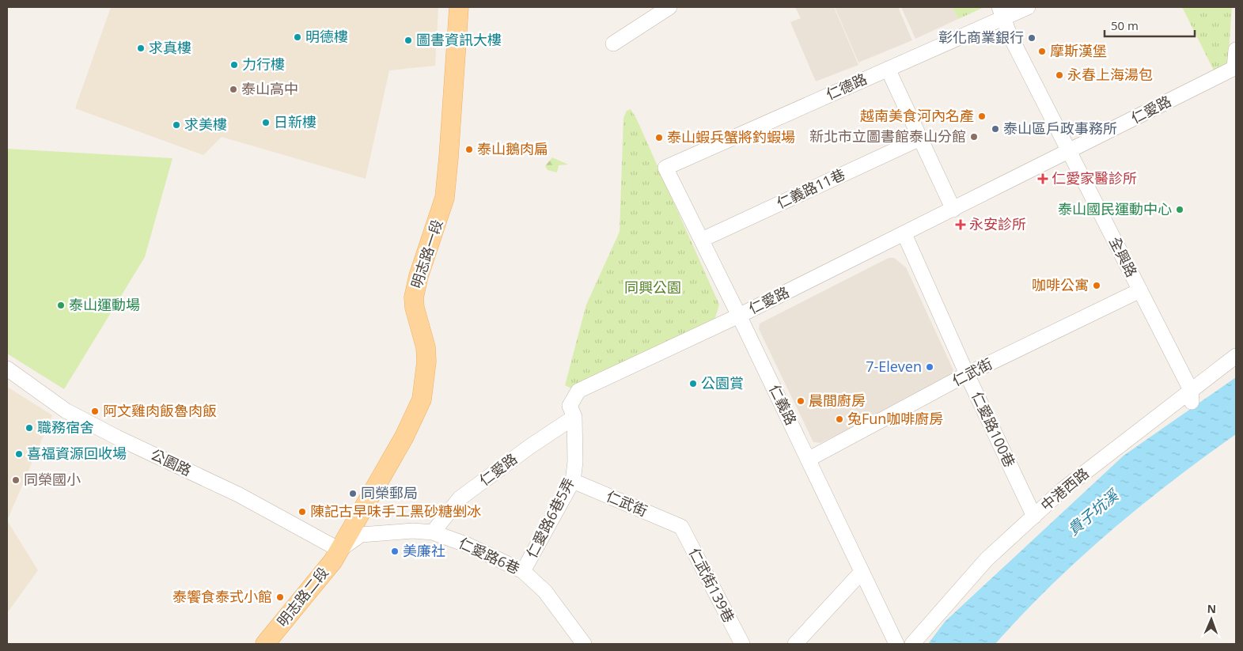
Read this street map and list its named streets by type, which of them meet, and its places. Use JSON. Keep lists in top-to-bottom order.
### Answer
{
  "streets": {
    "main road": ["明志路一段", "明志路二段"],
    "street": [
      "仁德路",
      "仁愛路",
      "仁義路11巷",
      "全興路",
      "仁武街",
      "仁義路",
      "仁愛路100巷",
      "公園路",
      "中港西路",
      "仁愛路6巷5弄",
      "仁愛路6巷",
      "仁武街139巷"
    ]
  },
  "crossings": [
    ["仁德路", "全興路"],
    ["仁德路", "仁義路"],
    ["仁愛路", "全興路"],
    ["仁愛路", "仁義路"],
    ["仁愛路", "仁愛路100巷"],
    ["仁愛路", "仁愛路6巷5弄"],
    ["仁愛路", "仁愛路6巷"],
    ["仁義路11巷", "仁義路"],
    ["明志路一段", "公園路"],
    ["明志路一段", "明志路二段"],
    ["全興路", "仁武街"],
    ["全興路", "中港西路"],
    ["仁武街", "仁義路"],
    ["仁武街", "仁愛路100巷"],
    ["仁武街", "仁愛路6巷5弄"],
    ["仁武街", "仁武街139巷"],
    ["仁愛路100巷", "中港西路"],
    ["公園路", "明志路二段"],
    ["仁愛路6巷5弄", "仁愛路6巷"]
  ],
  "water": ["貴子坑溪"],
  "parks": ["同興公園"],
  "places": {
    "other": [
      "明德樓",
      "彰化商業銀行",
      "圖書資訊大樓",
      "求真樓",
      "摩斯漢堡",
      "力行樓",
      "永春上海湯包",
      "泰山高中",
      "越南美食河內名產",
      "日新樓",
      "求美樓",
      "泰山區戶政事務所",
      "新北市立圖書館泰山分館",
      "泰山蝦兵蟹將釣蝦場",
      "泰山鵝肉扁",
      "泰山國民運動中心",
      "咖啡公寓",
      "泰山運動場",
      "7-Eleven",
      "公園賞",
      "晨間廚房",
      "阿文雞肉飯魯肉飯",
      "兔Fun咖啡廚房",
      "職務宿舍",
      "喜福資源回收場",
      "同榮國小",
      "同榮郵局",
      "陳記古早味手工黑砂糖剉冰",
      "美廉社",
      "泰饗食泰式小館"
    ],
    "health": ["仁愛家醫診所", "永安診所"]
  },
  "scale_bar": "50 m",
  "north": "top"
}
